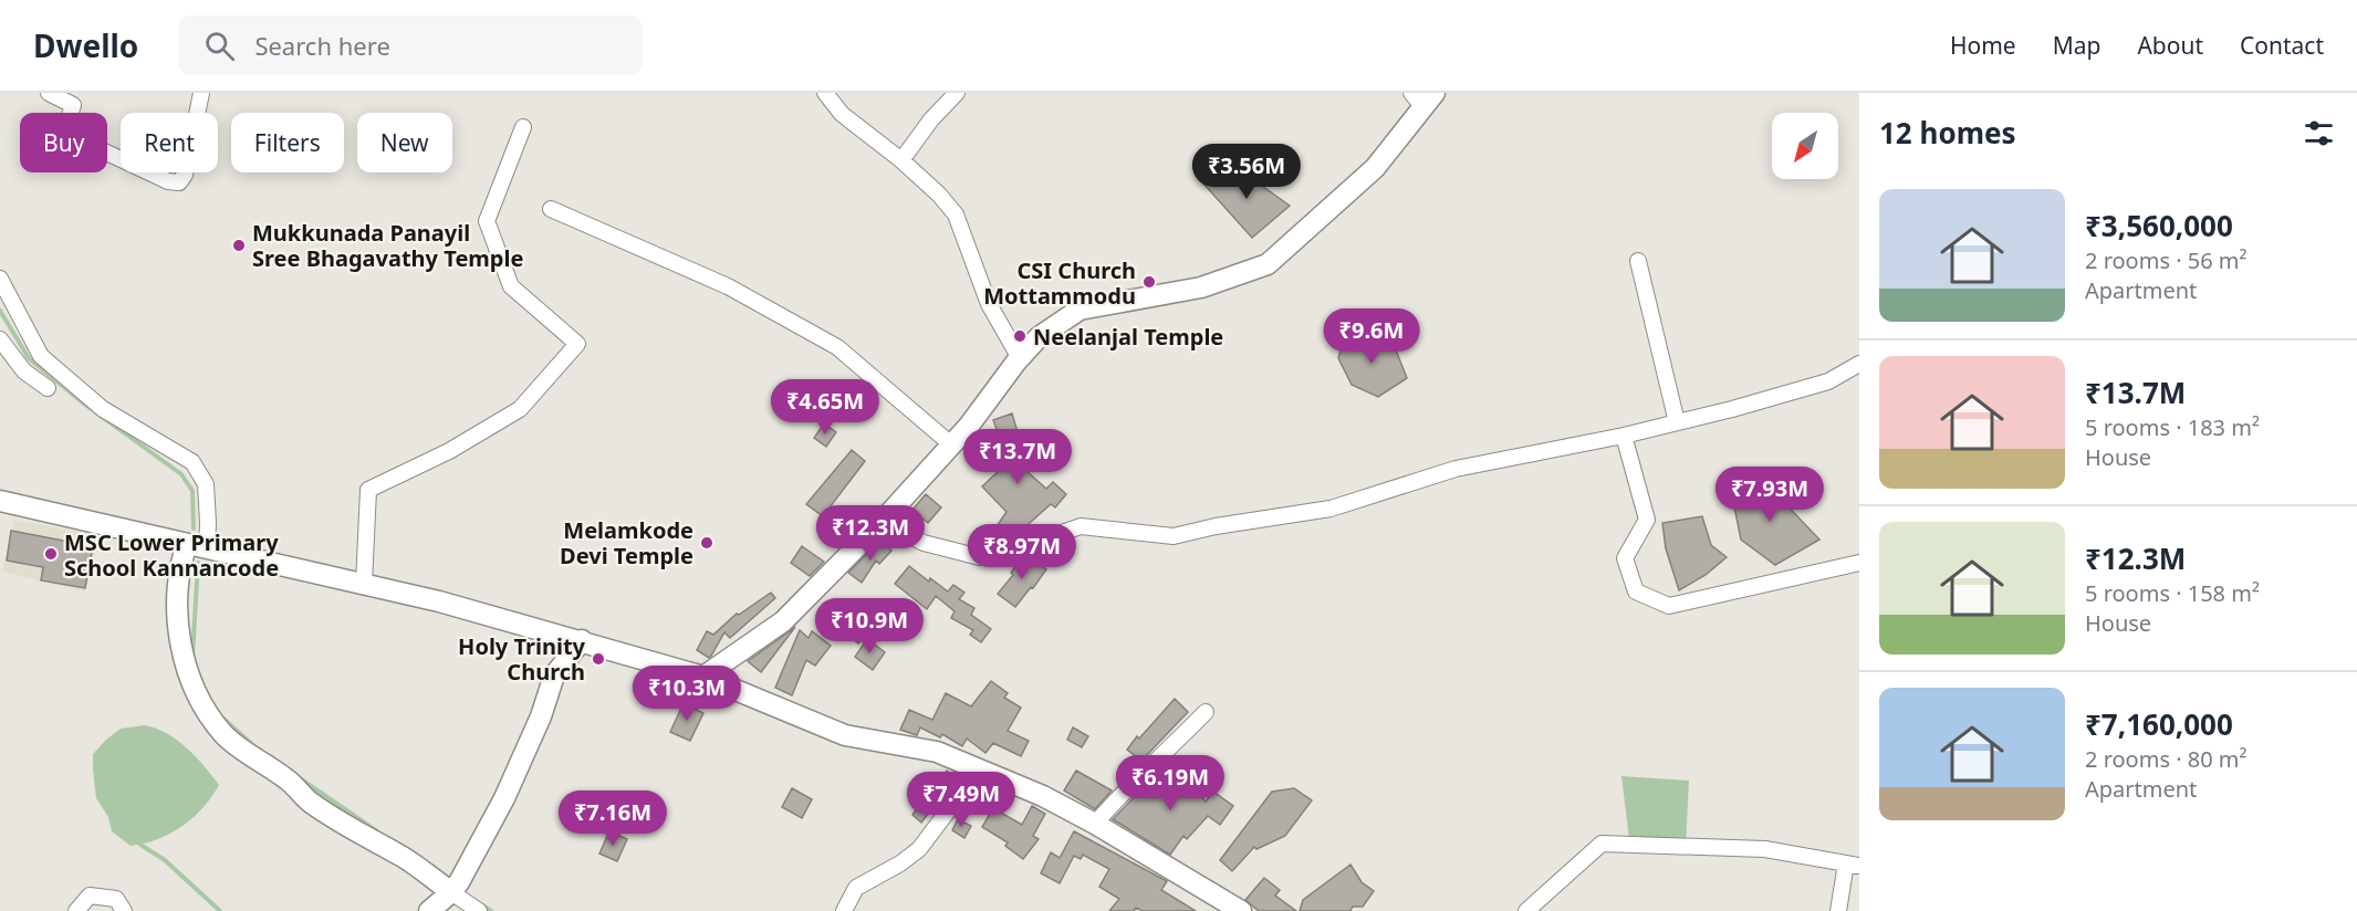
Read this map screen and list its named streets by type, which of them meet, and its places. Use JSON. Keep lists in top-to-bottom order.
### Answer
{
  "places": [
    "Mukkunada Panayil Sree Bhagavathy Temple",
    "CSI Church Mottammodu",
    "Neelanjal Temple",
    "Melamkode Devi Temple",
    "MSC Lower Primary School Kannancode",
    "Holy Trinity Church"
  ],
  "north": "bottom left",
  "page": {
    "header": "Dwello",
    "search": "Search here",
    "nav": [
      "Home",
      "Map",
      "About",
      "Contact"
    ],
    "heading": "12 homes",
    "chip": [
      "Buy",
      "Rent",
      "Filters",
      "New"
    ],
    "price": [
      "₹3.56M",
      "₹9.6M",
      "₹4.65M",
      "₹13.7M",
      "₹7.93M",
      "₹12.3M",
      "₹8.97M",
      "₹10.9M",
      "₹10.3M",
      "₹6.19M",
      "₹7.49M",
      "₹7.16M"
    ],
    "list": [
      {
        "name": "₹3,560,000",
        "note": "2 rooms · 56 m² · Apartment"
      },
      {
        "name": "₹13.7M",
        "note": "5 rooms · 183 m² · House"
      },
      {
        "name": "₹12.3M",
        "note": "5 rooms · 158 m² · House"
      },
      {
        "name": "₹7,160,000",
        "note": "2 rooms · 80 m² · Apartment"
      }
    ]
  }
}
